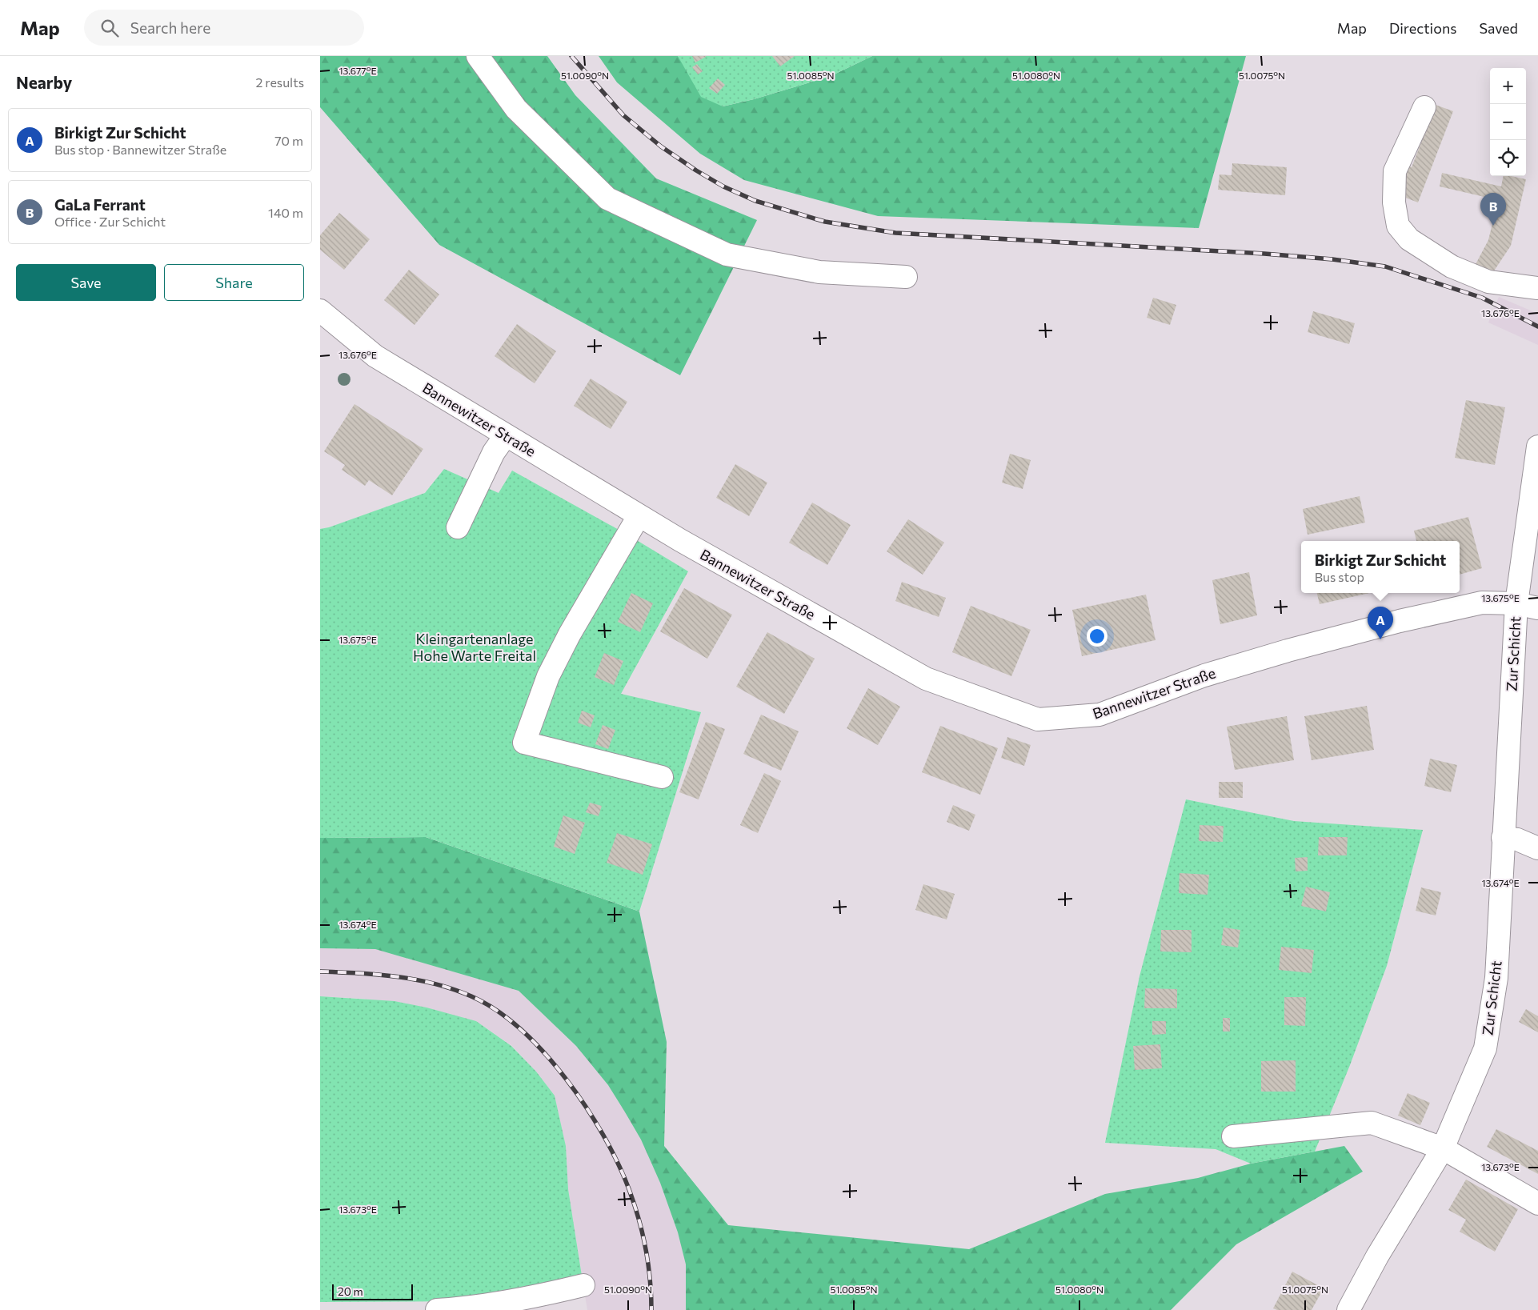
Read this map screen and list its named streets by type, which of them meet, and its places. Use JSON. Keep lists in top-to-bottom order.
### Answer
{
  "streets": {
    "street": ["Bannewitzer Straße", "Zur Schicht"]
  },
  "crossings": [
    ["Bannewitzer Straße", "Zur Schicht"]
  ],
  "parks": ["Kleingartenanlage Hohe Warte Freital"],
  "scale_bar": "20 m",
  "page": {
    "header": "Map",
    "search": "Search here",
    "nav": ["Map", "Directions", "Saved"],
    "heading": ["Nearby", "2 results"],
    "map_buttons": ["+", "−"],
    "list": [
      {
        "mark": "A",
        "name": "Birkigt Zur Schicht",
        "note": "Bus stop · Bannewitzer Straße",
        "value": "70 m"
      },
      {
        "mark": "B",
        "name": "GaLa Ferrant",
        "note": "Office · Zur Schicht",
        "value": "140 m"
      }
    ],
    "pins": ["B", "A"],
    "buttons": ["Save", "Share"],
    "popup": ["Birkigt Zur Schicht", "Bus stop"],
    "scale": "20 m"
  },
  "coordinates": [
    "13.677°E",
    "51.0090°N",
    "51.0085°N",
    "51.0080°N",
    "51.0075°N",
    "13.676°E",
    "13.675°E",
    "13.674°E",
    "13.673°E"
  ]
}
